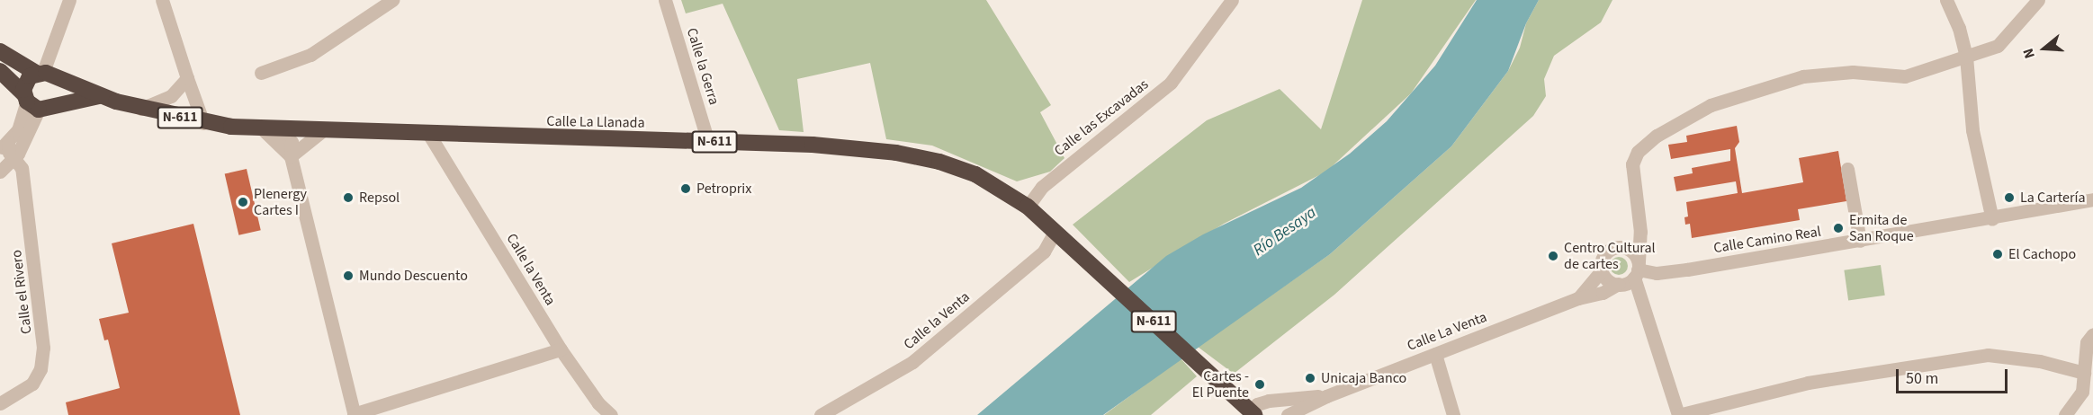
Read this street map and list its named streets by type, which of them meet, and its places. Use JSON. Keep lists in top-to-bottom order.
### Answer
{
  "streets": {
    "highway": ["N-611", "Calle La Llanada"],
    "street": [
      "Calle la Gerra",
      "Calle las Excavadas",
      "Calle Camino Real",
      "Calle la Venta",
      "Calle el Rivero",
      "Calle La Venta"
    ]
  },
  "crossings": [
    ["Calle la Gerra", "Calle La Llanada"],
    ["N-611", "Calle La Llanada"],
    ["Calle las Excavadas", "Calle La Llanada"],
    ["Calle La Llanada", "Calle la Venta"],
    ["Calle La Llanada", "Calle La Venta"],
    ["Calle Camino Real", "Calle La Venta"]
  ],
  "water": ["Río Besaya"],
  "places": [
    "Petroprix",
    "Repsol",
    "La Cartería",
    "Plenergy Cartes I",
    "Ermita de San Roque",
    "El Cachopo",
    "Centro Cultural de cartes",
    "Mundo Descuento",
    "Unicaja Banco",
    "Cartes - El Puente"
  ],
  "scale_bar": "50 m",
  "north": "left"
}
